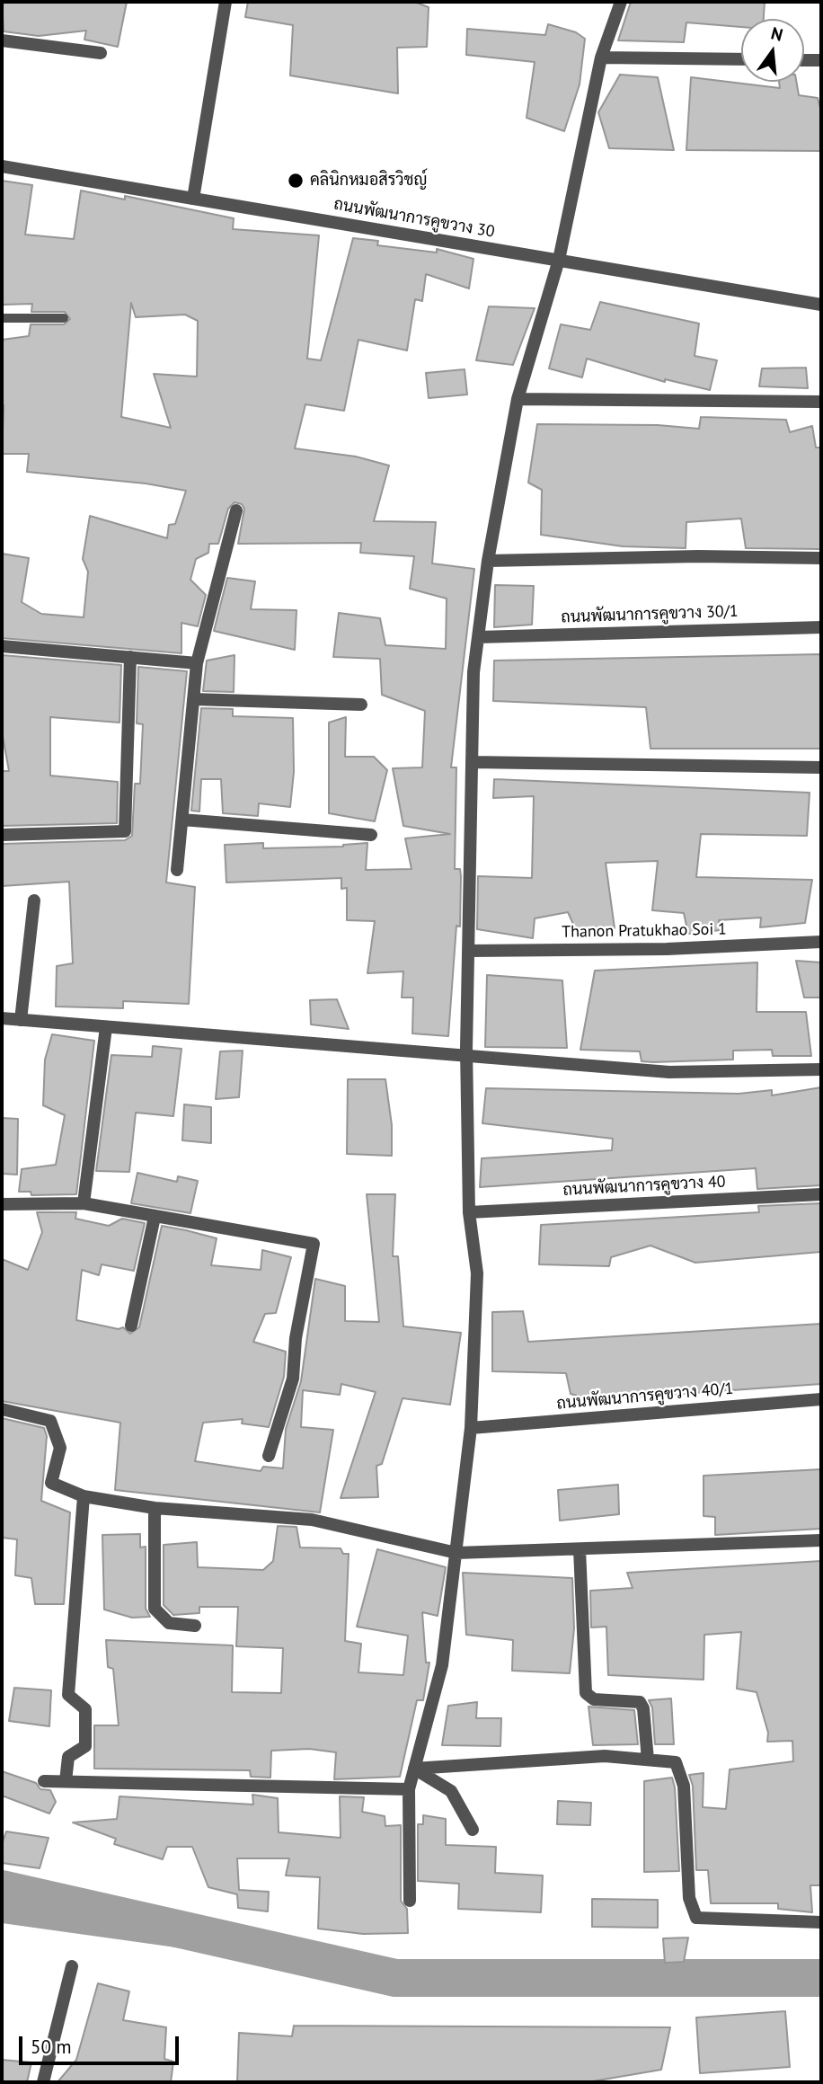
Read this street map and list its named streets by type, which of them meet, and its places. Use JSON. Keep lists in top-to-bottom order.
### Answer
{
  "streets": {
    "street": [
      "ถนนพัฒนาการคูขวาง 30",
      "ถนนพัฒนาการคูขวาง 30/1",
      "Thanon Pratukhao Soi 1",
      "ถนนพัฒนาการคูขวาง 40",
      "ถนนพัฒนาการคูขวาง 40/1"
    ]
  },
  "places": ["คลินิกหมอสิรวิชญ์"],
  "scale_bar": "50 m",
  "north": "top"
}
